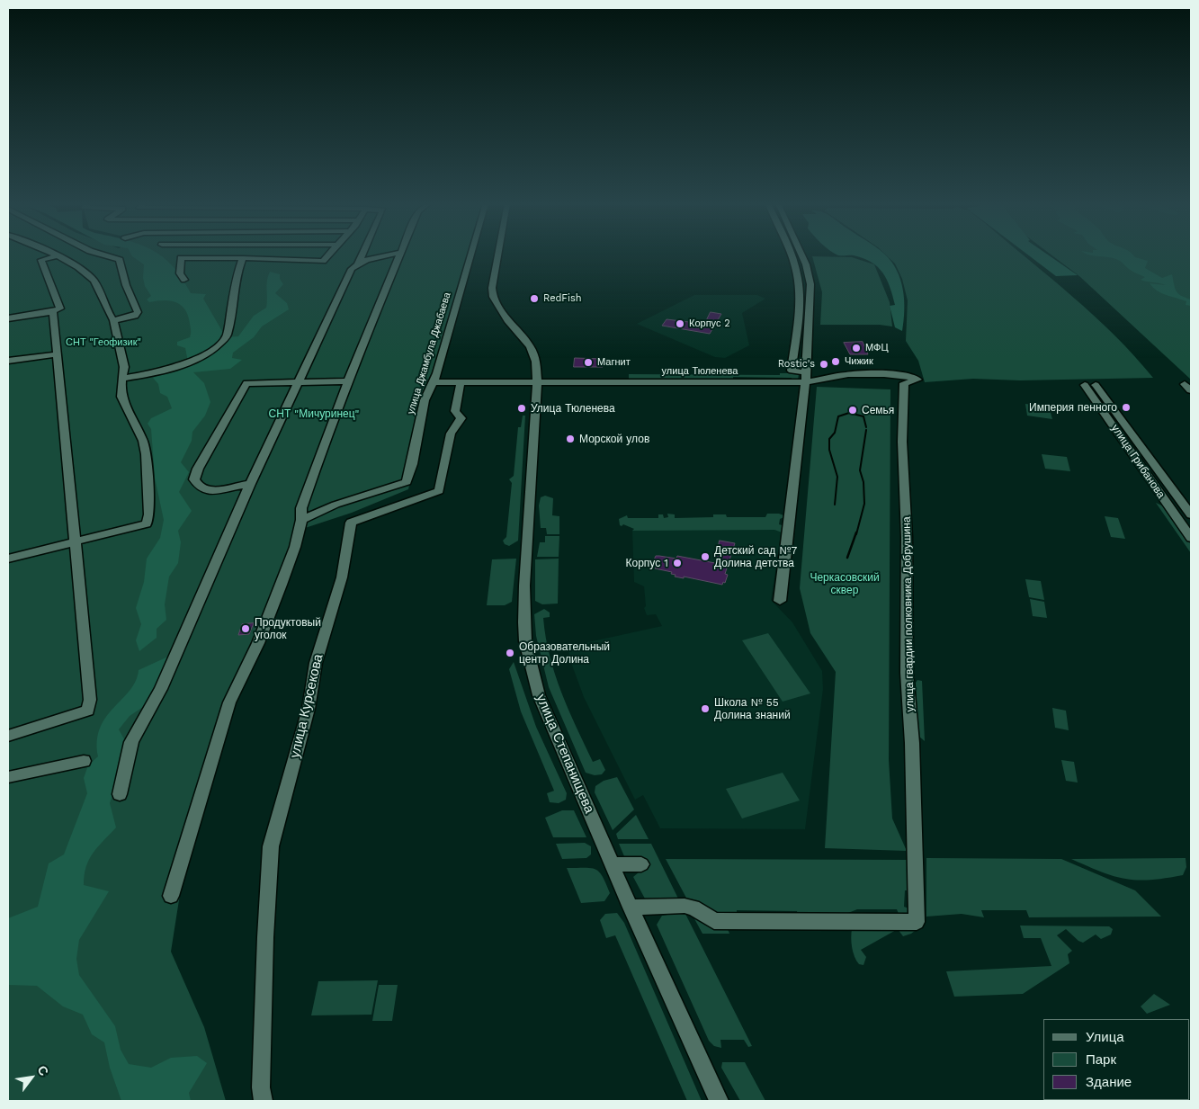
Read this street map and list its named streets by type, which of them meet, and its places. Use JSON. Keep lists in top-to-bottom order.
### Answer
{
  "streets": {
    "street": [
      "улица Джамбула Джабаева",
      "улица Тюленева",
      "улица Грибанова",
      "улица гвардии полковника Добрушина",
      "улица Курсекова",
      "улица Степанищева"
    ]
  },
  "crossings": [
    ["улица Джамбула Джабаева", "улица Тюленева"],
    ["улица Тюленева", "улица гвардии полковника Добрушина"],
    ["улица Тюленева", "улица Курсекова"],
    ["улица Тюленева", "улица Степанищева"],
    ["улица гвардии полковника Добрушина", "улица Степанищева"]
  ],
  "parks": ["СНТ \"Геофизик\"", "СНТ \"Мичуринец\"", "Черкасовский сквер"],
  "places": [
    "RedFish",
    "Корпус 2",
    "МФЦ",
    "Чижик",
    "Магнит",
    "Rostic's",
    "Империя пенного",
    "Улица Тюленева",
    "Семья",
    "Морской улов",
    "Детский сад №7 Долина детства",
    "Корпус 1",
    "Продуктовый уголок",
    "Образовательный центр Долина",
    "Школа № 55 Долина знаний"
  ],
  "legend": ["Улица", "Парк", "Здание"],
  "north": "top right"
}
